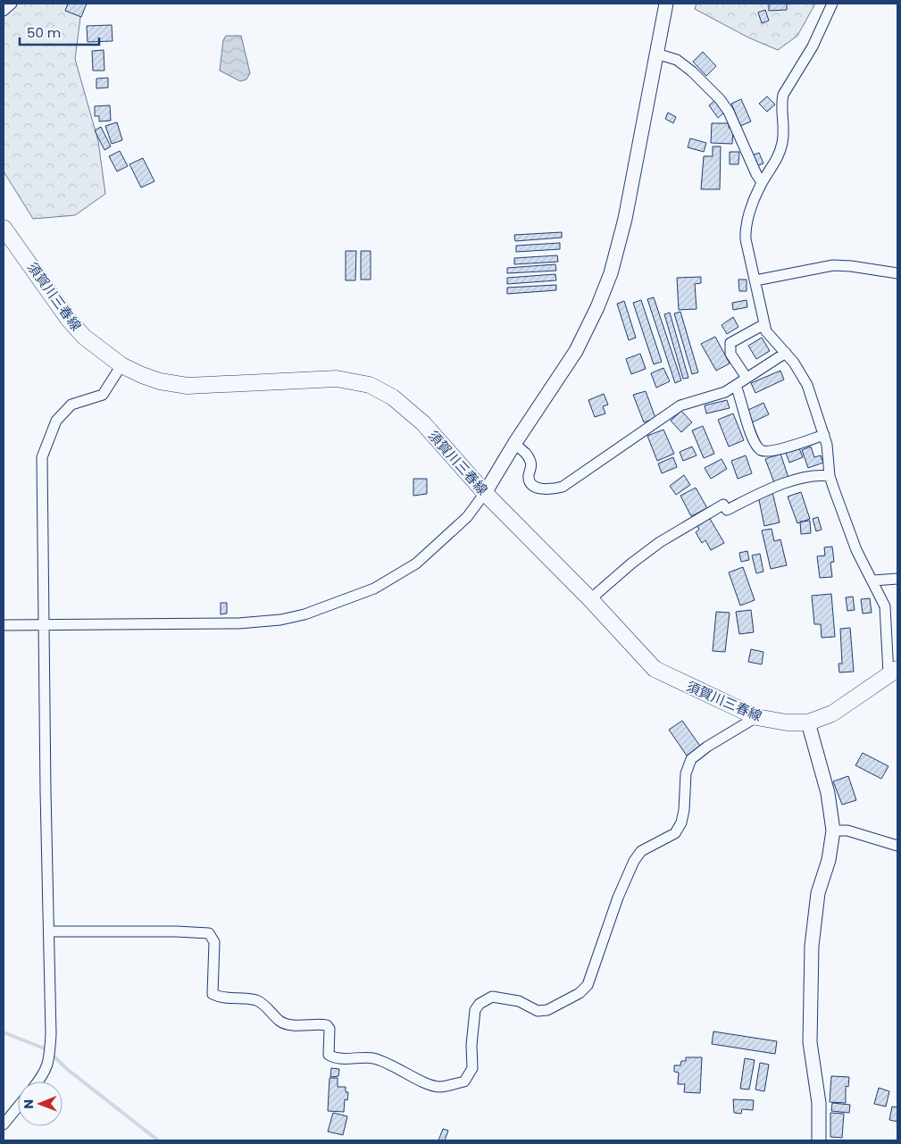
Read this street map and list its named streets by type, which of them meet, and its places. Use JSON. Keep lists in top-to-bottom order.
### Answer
{
  "streets": {
    "main road": ["須賀川三春線"]
  },
  "scale_bar": "50 m",
  "north": "left"
}
